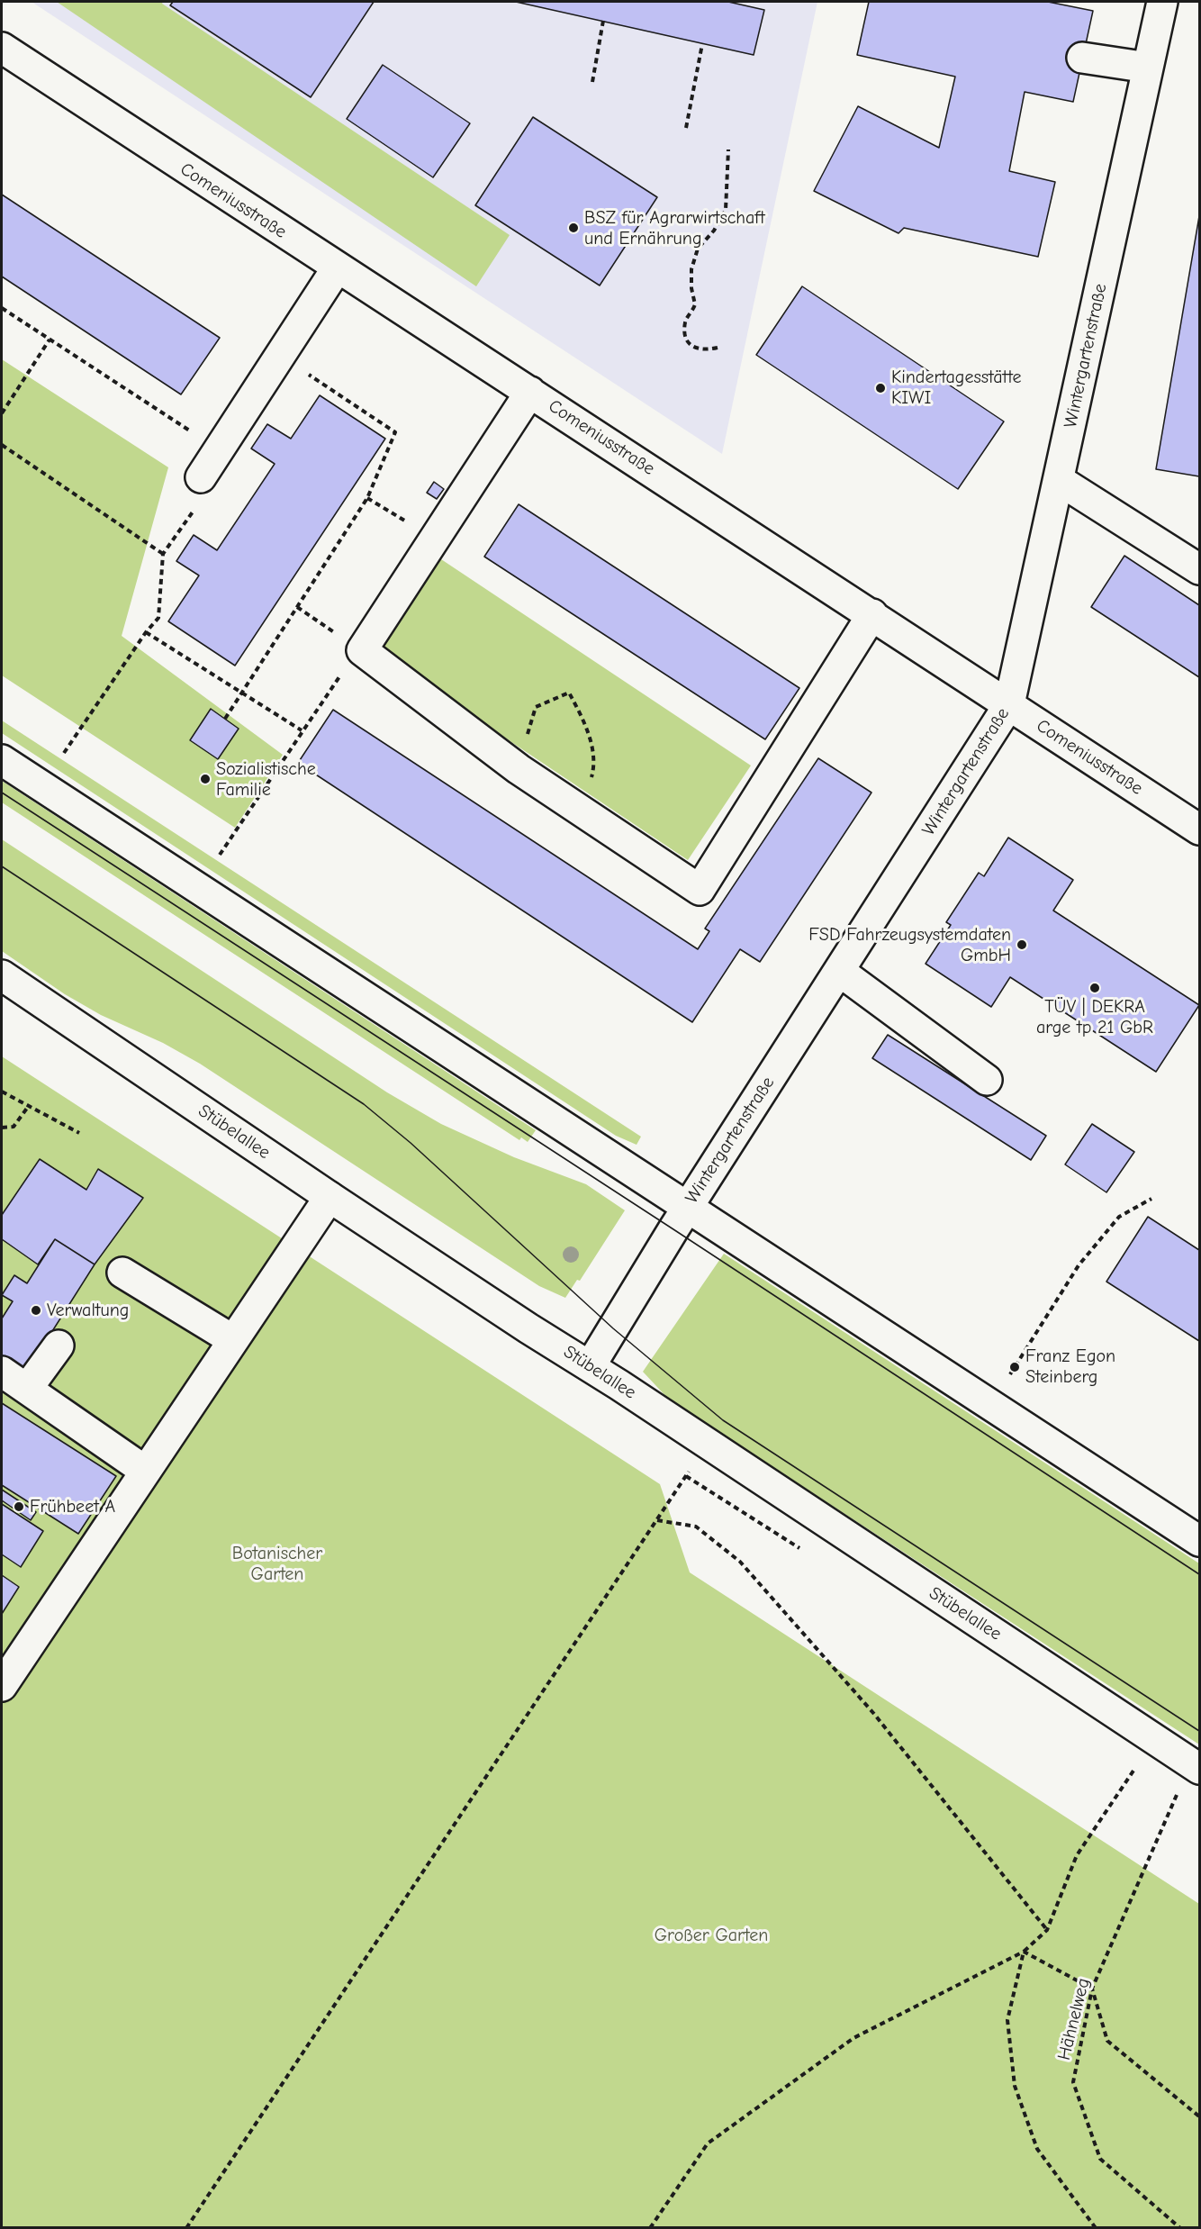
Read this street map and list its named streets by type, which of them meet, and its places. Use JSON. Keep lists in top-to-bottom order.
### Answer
{
  "streets": {
    "street": ["Comeniusstraße", "Wintergartenstraße", "Stübelallee"],
    "path": ["Hähnelweg"]
  },
  "crossings": [
    ["Comeniusstraße", "Wintergartenstraße"],
    ["Wintergartenstraße", "Stübelallee"]
  ],
  "parks": ["Botanischer Garten", "Großer Garten"],
  "places": [
    "BSZ für Agrarwirtschaft und Ernährung",
    "Kindertagesstätte KIWI",
    "Sozialistische Familie",
    "FSD Fahrzeugsystemdaten GmbH",
    "TÜV | DEKRA arge tp 21 GbR",
    "Verwaltung",
    "Franz Egon Steinberg",
    "Frühbeet A"
  ]
}
